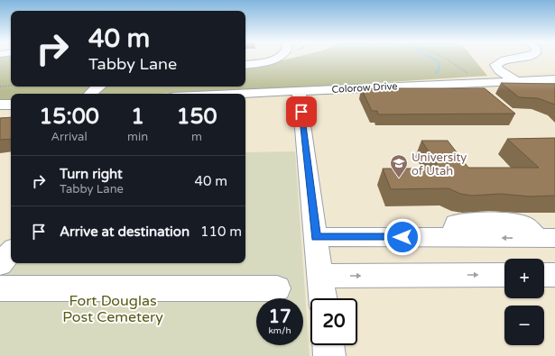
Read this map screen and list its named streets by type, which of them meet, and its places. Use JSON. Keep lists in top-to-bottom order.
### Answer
{
  "streets": {
    "street": ["Colorow Drive"]
  },
  "parks": ["Fort Douglas Post Cemetery"],
  "places": {
    "school or university": ["University of Utah"]
  },
  "page": {
    "turn": ["40 m", "Tabby Lane"],
    "eta": [
      "15:00",
      "Arrival",
      "1",
      "min",
      "150",
      "m"
    ],
    "list": [
      {
        "name": "Turn right",
        "note": "Tabby Lane",
        "value": "40 m"
      },
      {
        "name": "Arrive at destination",
        "value": "110 m"
      }
    ],
    "map_buttons": ["+", "−"],
    "speed": "17 km/h",
    "limit": "20"
  }
}
